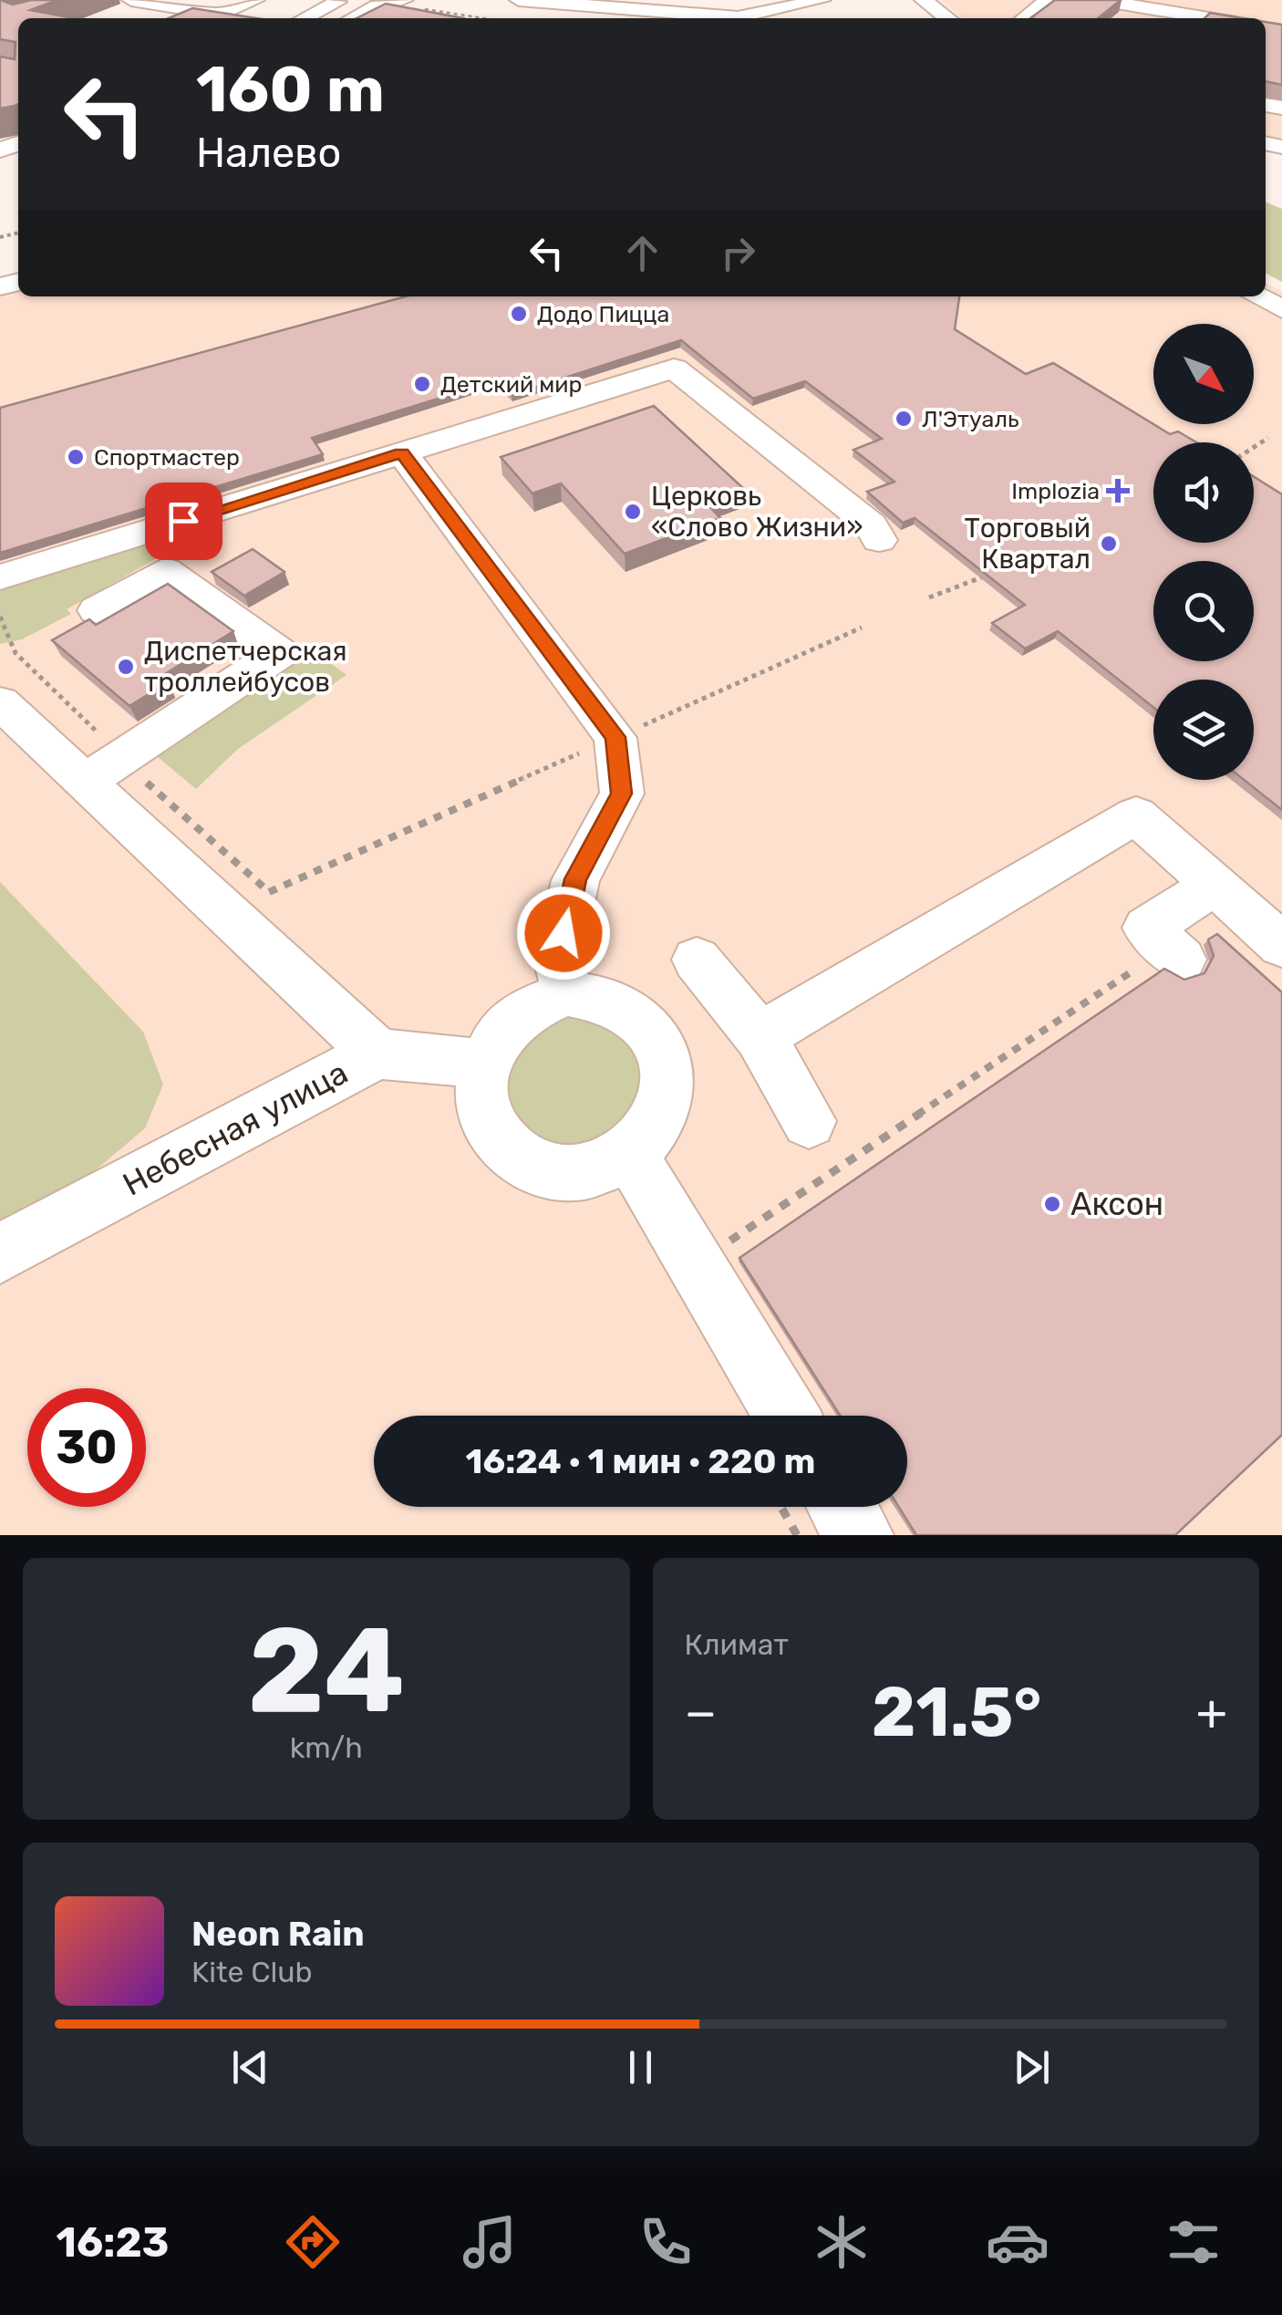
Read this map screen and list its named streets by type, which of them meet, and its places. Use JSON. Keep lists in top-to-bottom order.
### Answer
{
  "streets": {
    "street": ["Небесная улица"]
  },
  "places": {
    "other": [
      "Додо Пицца",
      "Детский мир",
      "Л'Этуаль",
      "Спортмастер",
      "Церковь «Слово Жизни»",
      "Торговый Квартал",
      "Диспетчерская троллейбусов",
      "Аксон"
    ],
    "health": ["Implozia"]
  },
  "north": "bottom right",
  "page": {
    "turn": ["160 m", "Налево"],
    "limit": "30",
    "trip": "16:24 · 1 мин · 220 m",
    "tile": [
      ["24", "km/h"],
      "Климат"
    ],
    "heat": ["−", "21.5°", "+"],
    "song": ["Neon Rain", "Kite Club"],
    "tabs": "16:23"
  }
}
